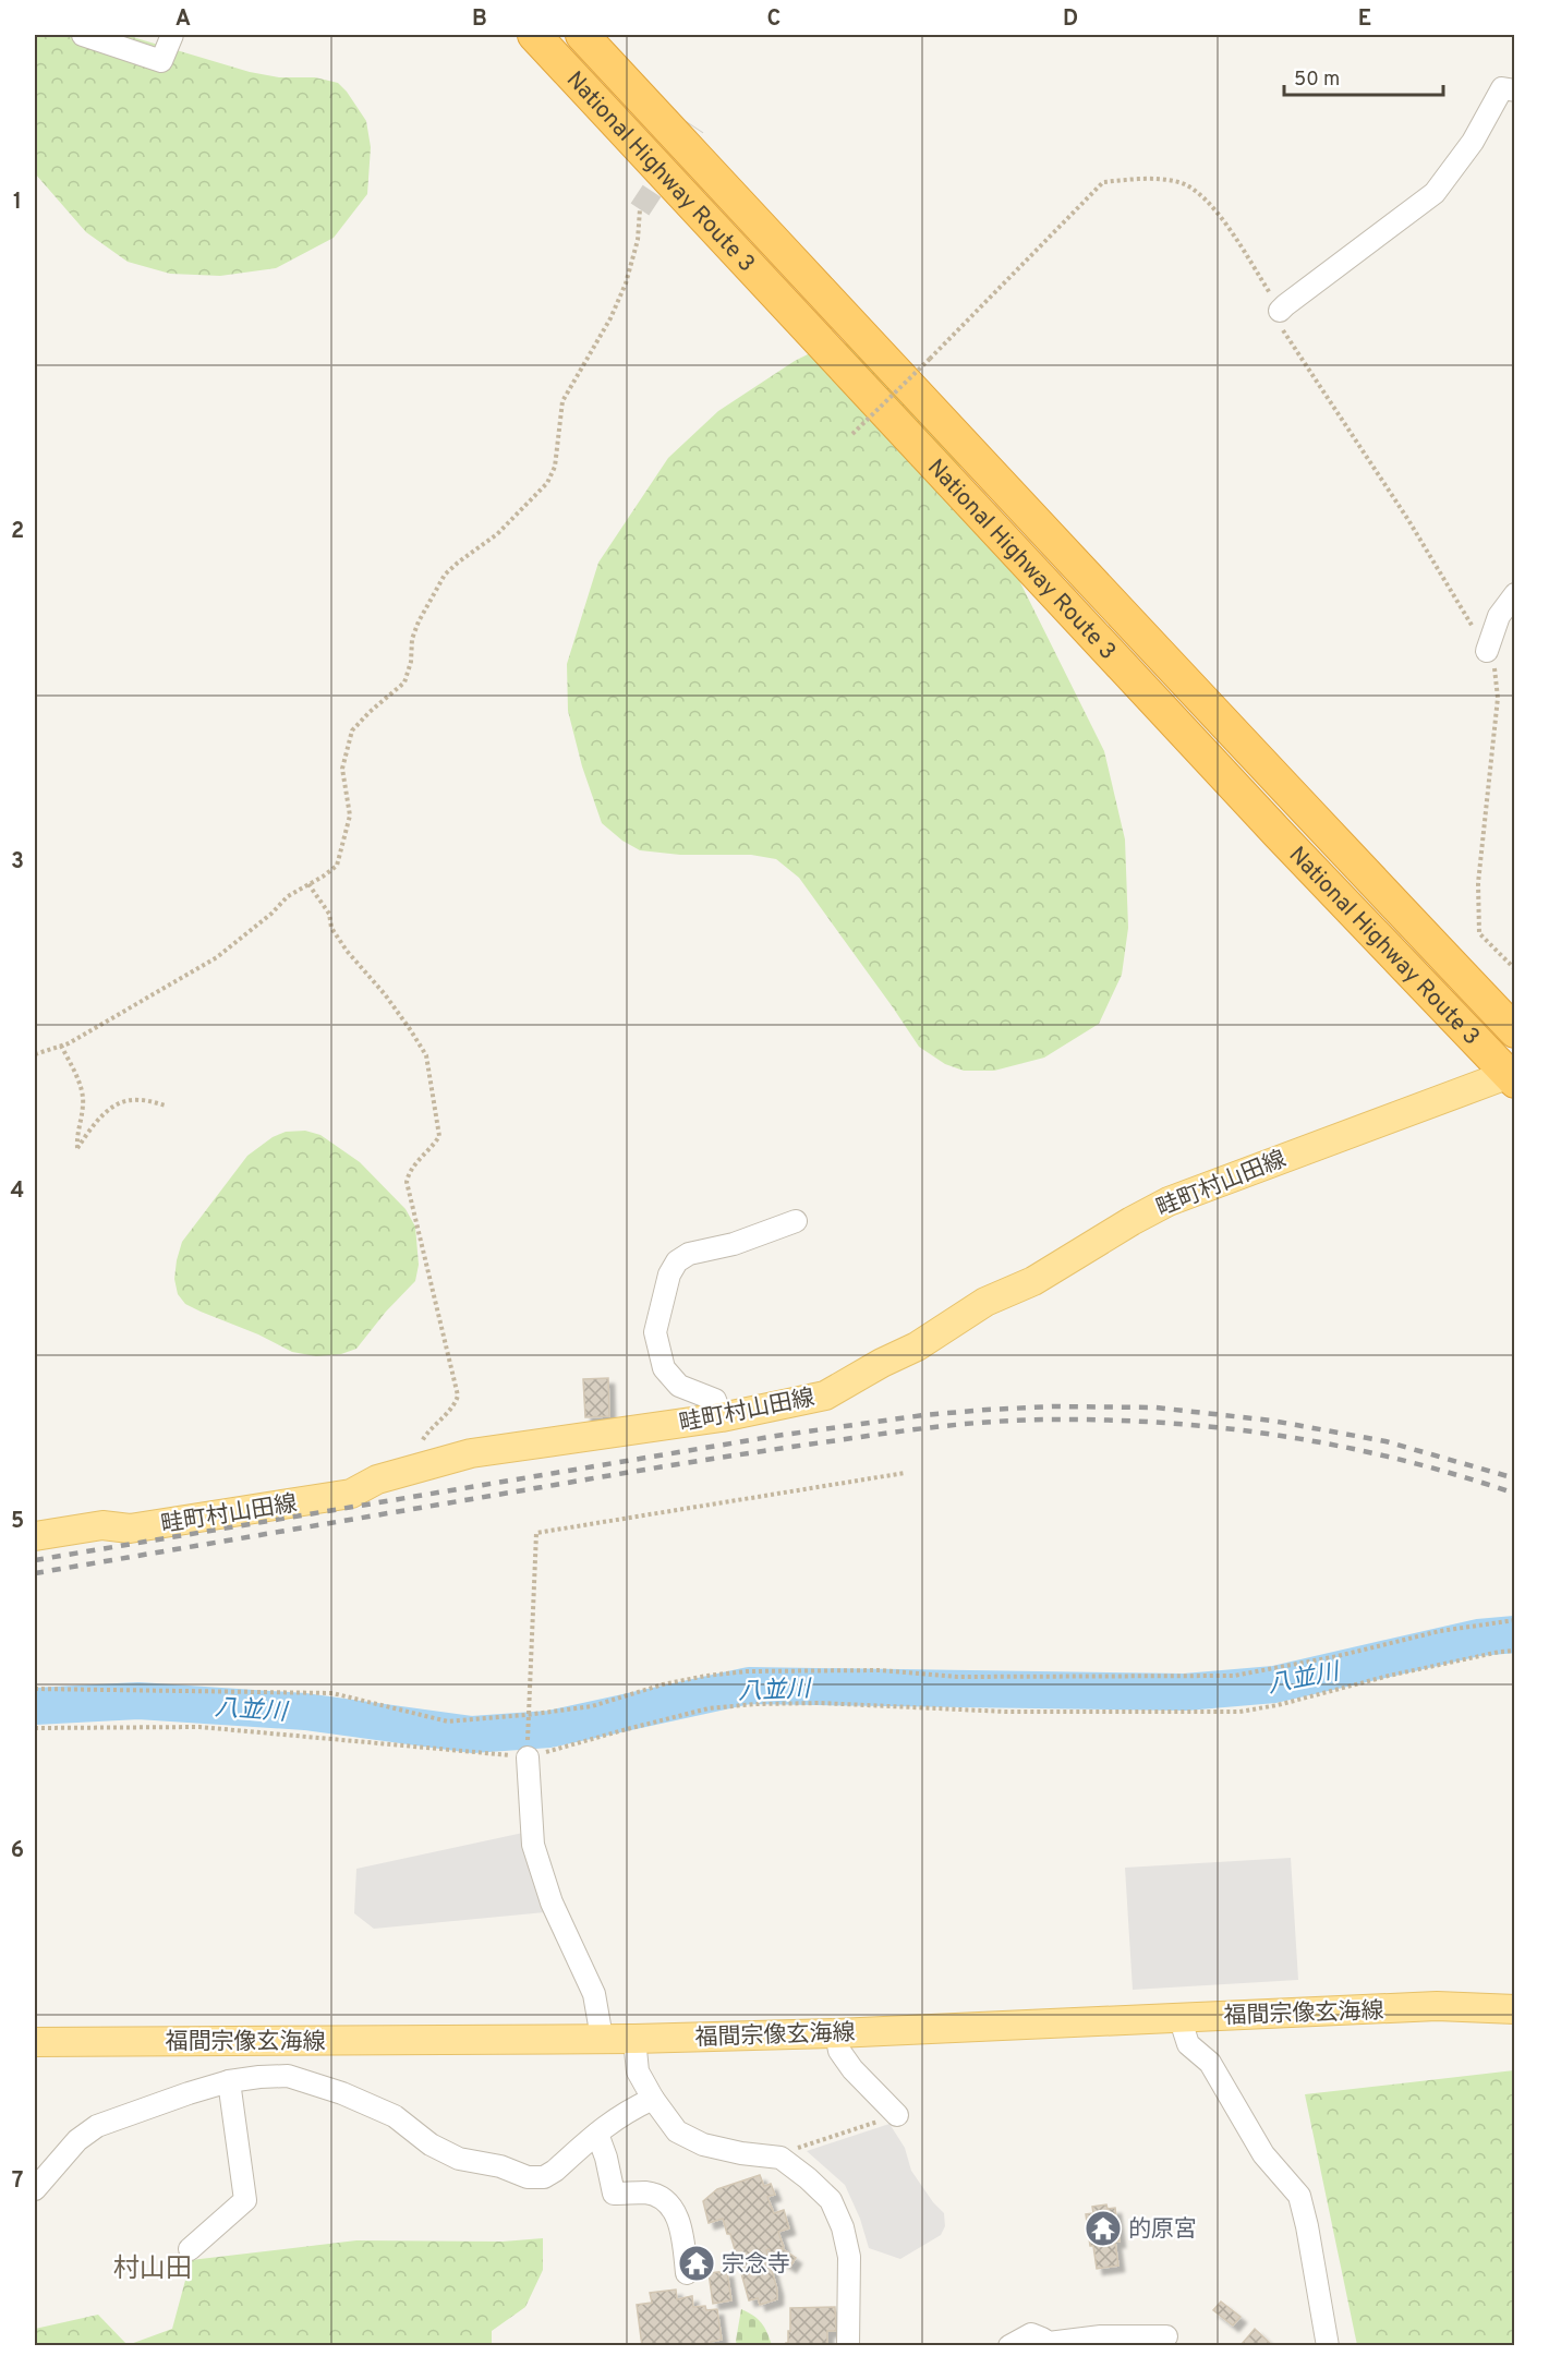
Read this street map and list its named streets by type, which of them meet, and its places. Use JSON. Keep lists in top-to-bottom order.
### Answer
{
  "streets": {
    "highway": ["National Highway Route 3"],
    "main road": ["畦町村山田線", "福間宗像玄海線"]
  },
  "crossings": [
    ["National Highway Route 3", "畦町村山田線"]
  ],
  "districts": ["村山田"],
  "water": ["八並川"],
  "places": {
    "temple": ["的原宮", "宗念寺"]
  },
  "scale_bar": "50 m",
  "grid": {
    "columns": [
      "A",
      "B",
      "C",
      "D",
      "E"
    ],
    "rows": [
      "1",
      "2",
      "3",
      "4",
      "5",
      "6",
      "7"
    ]
  }
}
